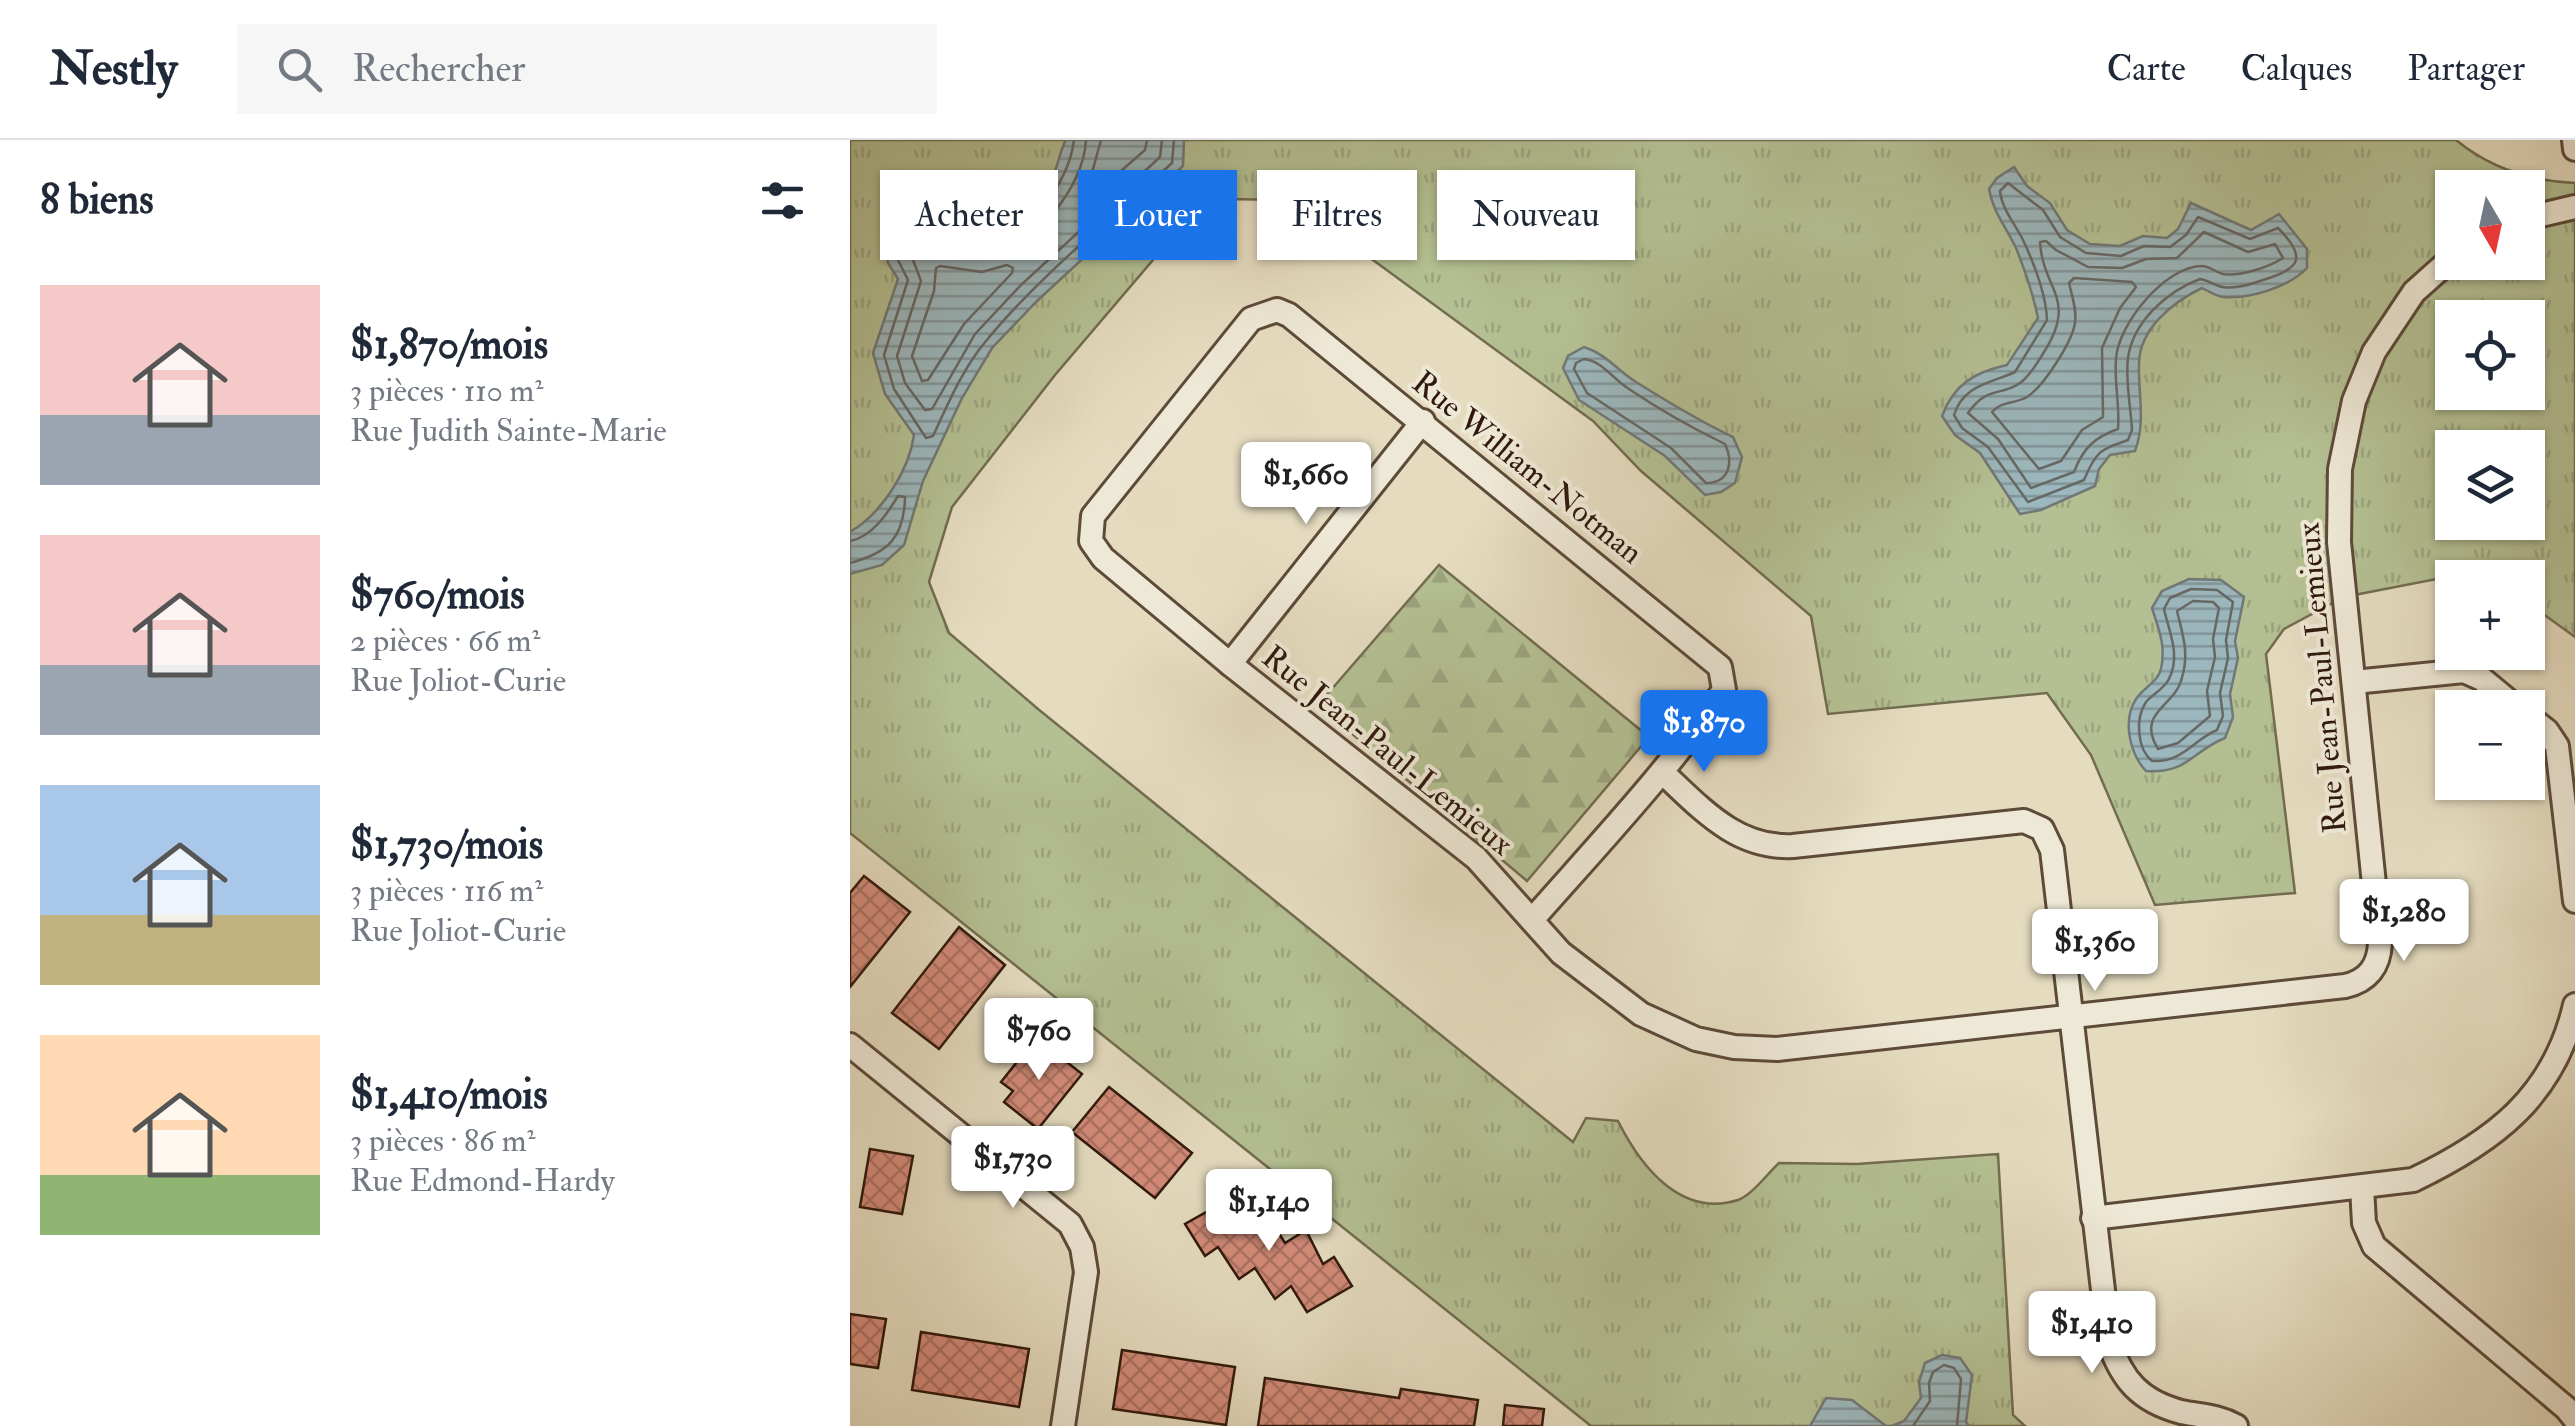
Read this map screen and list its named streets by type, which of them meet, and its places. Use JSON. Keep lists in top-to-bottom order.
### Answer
{
  "streets": {
    "street": ["Rue William-Notman", "Rue Jean-Paul-Lemieux"]
  },
  "crossings": [
    ["Rue William-Notman", "Rue Jean-Paul-Lemieux"]
  ],
  "north": "bottom",
  "page": {
    "header": "Nestly",
    "search": "Rechercher",
    "nav": ["Carte", "Calques", "Partager"],
    "heading": "8 biens",
    "map_buttons": ["+", "−"],
    "chip": [
      "Acheter",
      "Louer",
      "Filtres",
      "Nouveau"
    ],
    "list": [
      {
        "name": "$1,870/mois",
        "note": "3 pièces · 110 m² · Rue Judith Sainte-Marie"
      },
      {
        "name": "$760/mois",
        "note": "2 pièces · 66 m² · Rue Joliot-Curie"
      },
      {
        "name": "$1,730/mois",
        "note": "3 pièces · 116 m² · Rue Joliot-Curie"
      },
      {
        "name": "$1,410/mois",
        "note": "3 pièces · 86 m² · Rue Edmond-Hardy"
      }
    ],
    "price": [
      "$1,660",
      "$1,870",
      "$1,280",
      "$1,360",
      "$760",
      "$1,730",
      "$1,140",
      "$1,410"
    ]
  }
}
